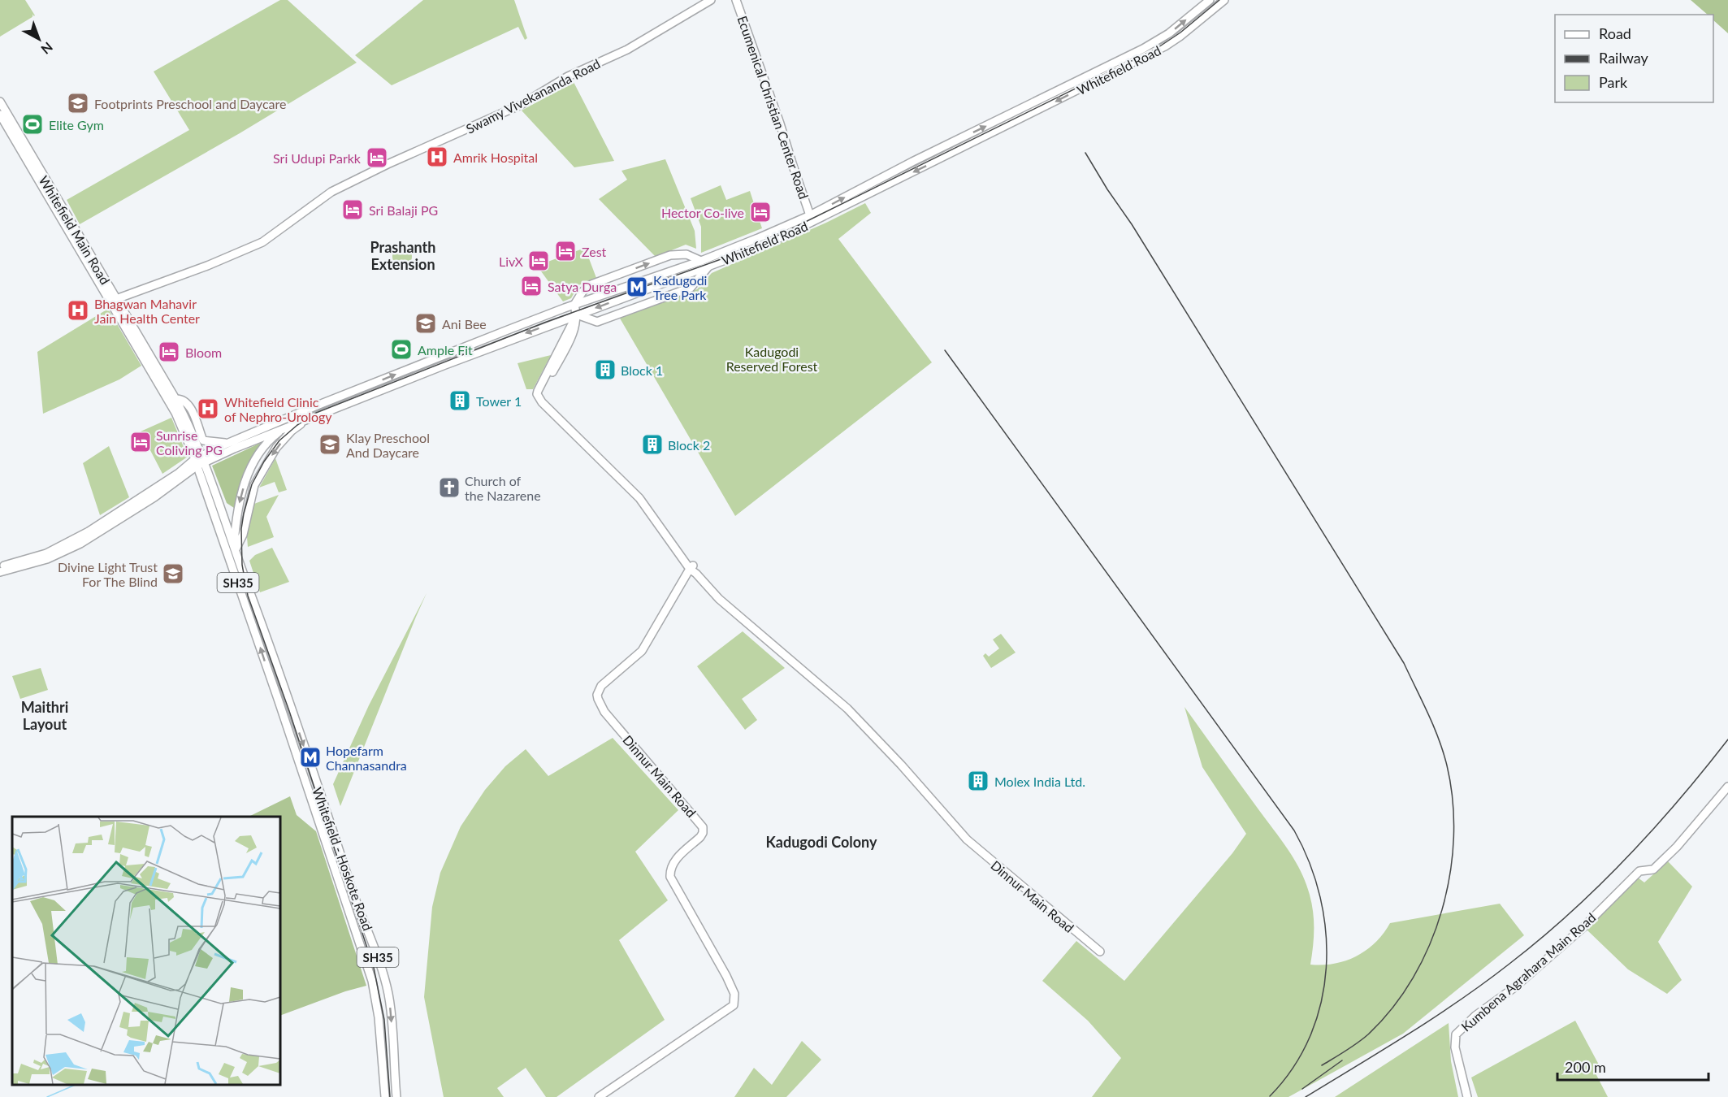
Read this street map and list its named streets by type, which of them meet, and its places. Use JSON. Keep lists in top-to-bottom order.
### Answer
{
  "streets": {
    "main road": [
      "Whitefield Road",
      "Swamy Vivekananda Road",
      "Ecumenical Christian Center Road",
      "Whitefield Main Road",
      "SH35",
      "Dinnur Main Road",
      "Whitefield - Hoskote Road",
      "Kumbena Agrahara Main Road"
    ]
  },
  "crossings": [
    ["Whitefield Road", "Ecumenical Christian Center Road"],
    ["Whitefield Road", "Whitefield Main Road"],
    ["Whitefield Road", "Dinnur Main Road"],
    ["Whitefield Road", "Whitefield - Hoskote Road"],
    ["Swamy Vivekananda Road", "Whitefield Main Road"],
    ["Whitefield Main Road", "Whitefield - Hoskote Road"]
  ],
  "districts": ["Prashanth Extension", "Maithri Layout", "Kadugodi Colony"],
  "parks": ["Kadugodi Reserved Forest"],
  "places": {
    "school or university": [
      "Footprints Preschool and Daycare",
      "Ani Bee",
      "Klay Preschool And Daycare",
      "Divine Light Trust For The Blind"
    ],
    "sports": ["Elite Gym", "Ample Fit"],
    "hospital": ["Amrik Hospital", "Bhagwan Mahavir Jain Health Center", "Whitefield Clinic of Nephro-Urology"],
    "hotel": [
      "Sri Udupi Parkk",
      "Sri Balaji PG",
      "Hector Co-live",
      "Zest",
      "LivX",
      "Satya Durga",
      "Bloom",
      "Sunrise Coliving PG"
    ],
    "metro station": ["Kadugodi Tree Park", "Hopefarm Channasandra"],
    "building": [
      "Block 1",
      "Tower 1",
      "Block 2",
      "Molex India Ltd."
    ],
    "church": ["Church of the Nazarene"]
  },
  "legend": ["Road", "Railway", "Park"],
  "scale_bar": "200 m",
  "north": "bottom right"
}
